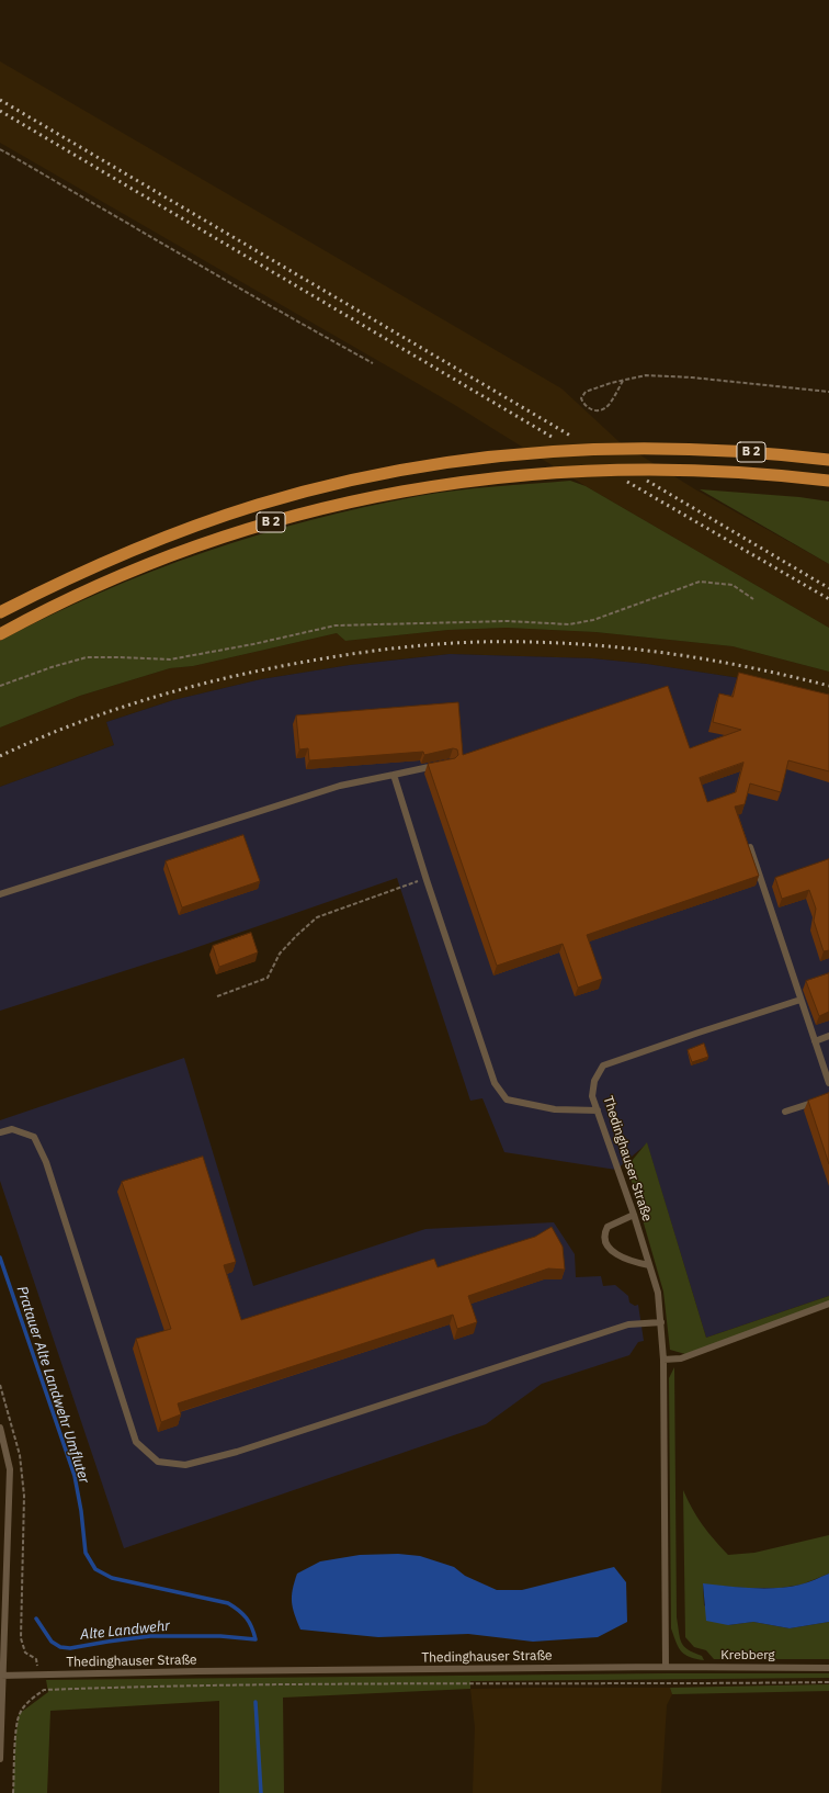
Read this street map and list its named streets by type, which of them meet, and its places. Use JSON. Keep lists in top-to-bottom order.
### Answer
{
  "streets": {
    "main road": ["B 2"],
    "lane": ["Thedinghauser Straße", "Krebberg"]
  },
  "crossings": [
    ["Thedinghauser Straße", "Krebberg"]
  ],
  "water": ["Pratauer Alte Landwehr Umfluter", "Alte Landwehr"]
}
